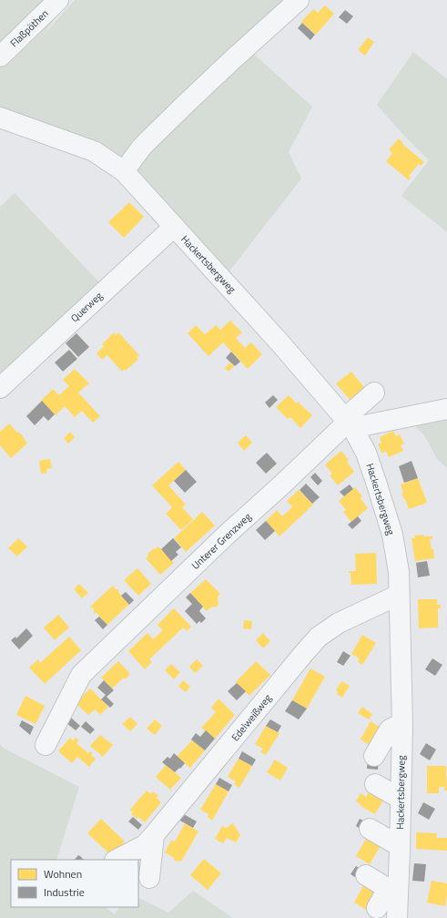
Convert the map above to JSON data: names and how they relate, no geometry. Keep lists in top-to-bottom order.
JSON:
{
  "streets": {
    "street": [
      "Flaßpöthen",
      "Hackertsbergweg",
      "Querweg",
      "Unterer Grenzweg",
      "Edelweißweg"
    ]
  },
  "crossings": [
    ["Hackertsbergweg", "Querweg"],
    ["Hackertsbergweg", "Unterer Grenzweg"],
    ["Hackertsbergweg", "Edelweißweg"]
  ],
  "legend": ["Wohnen", "Industrie"]
}
